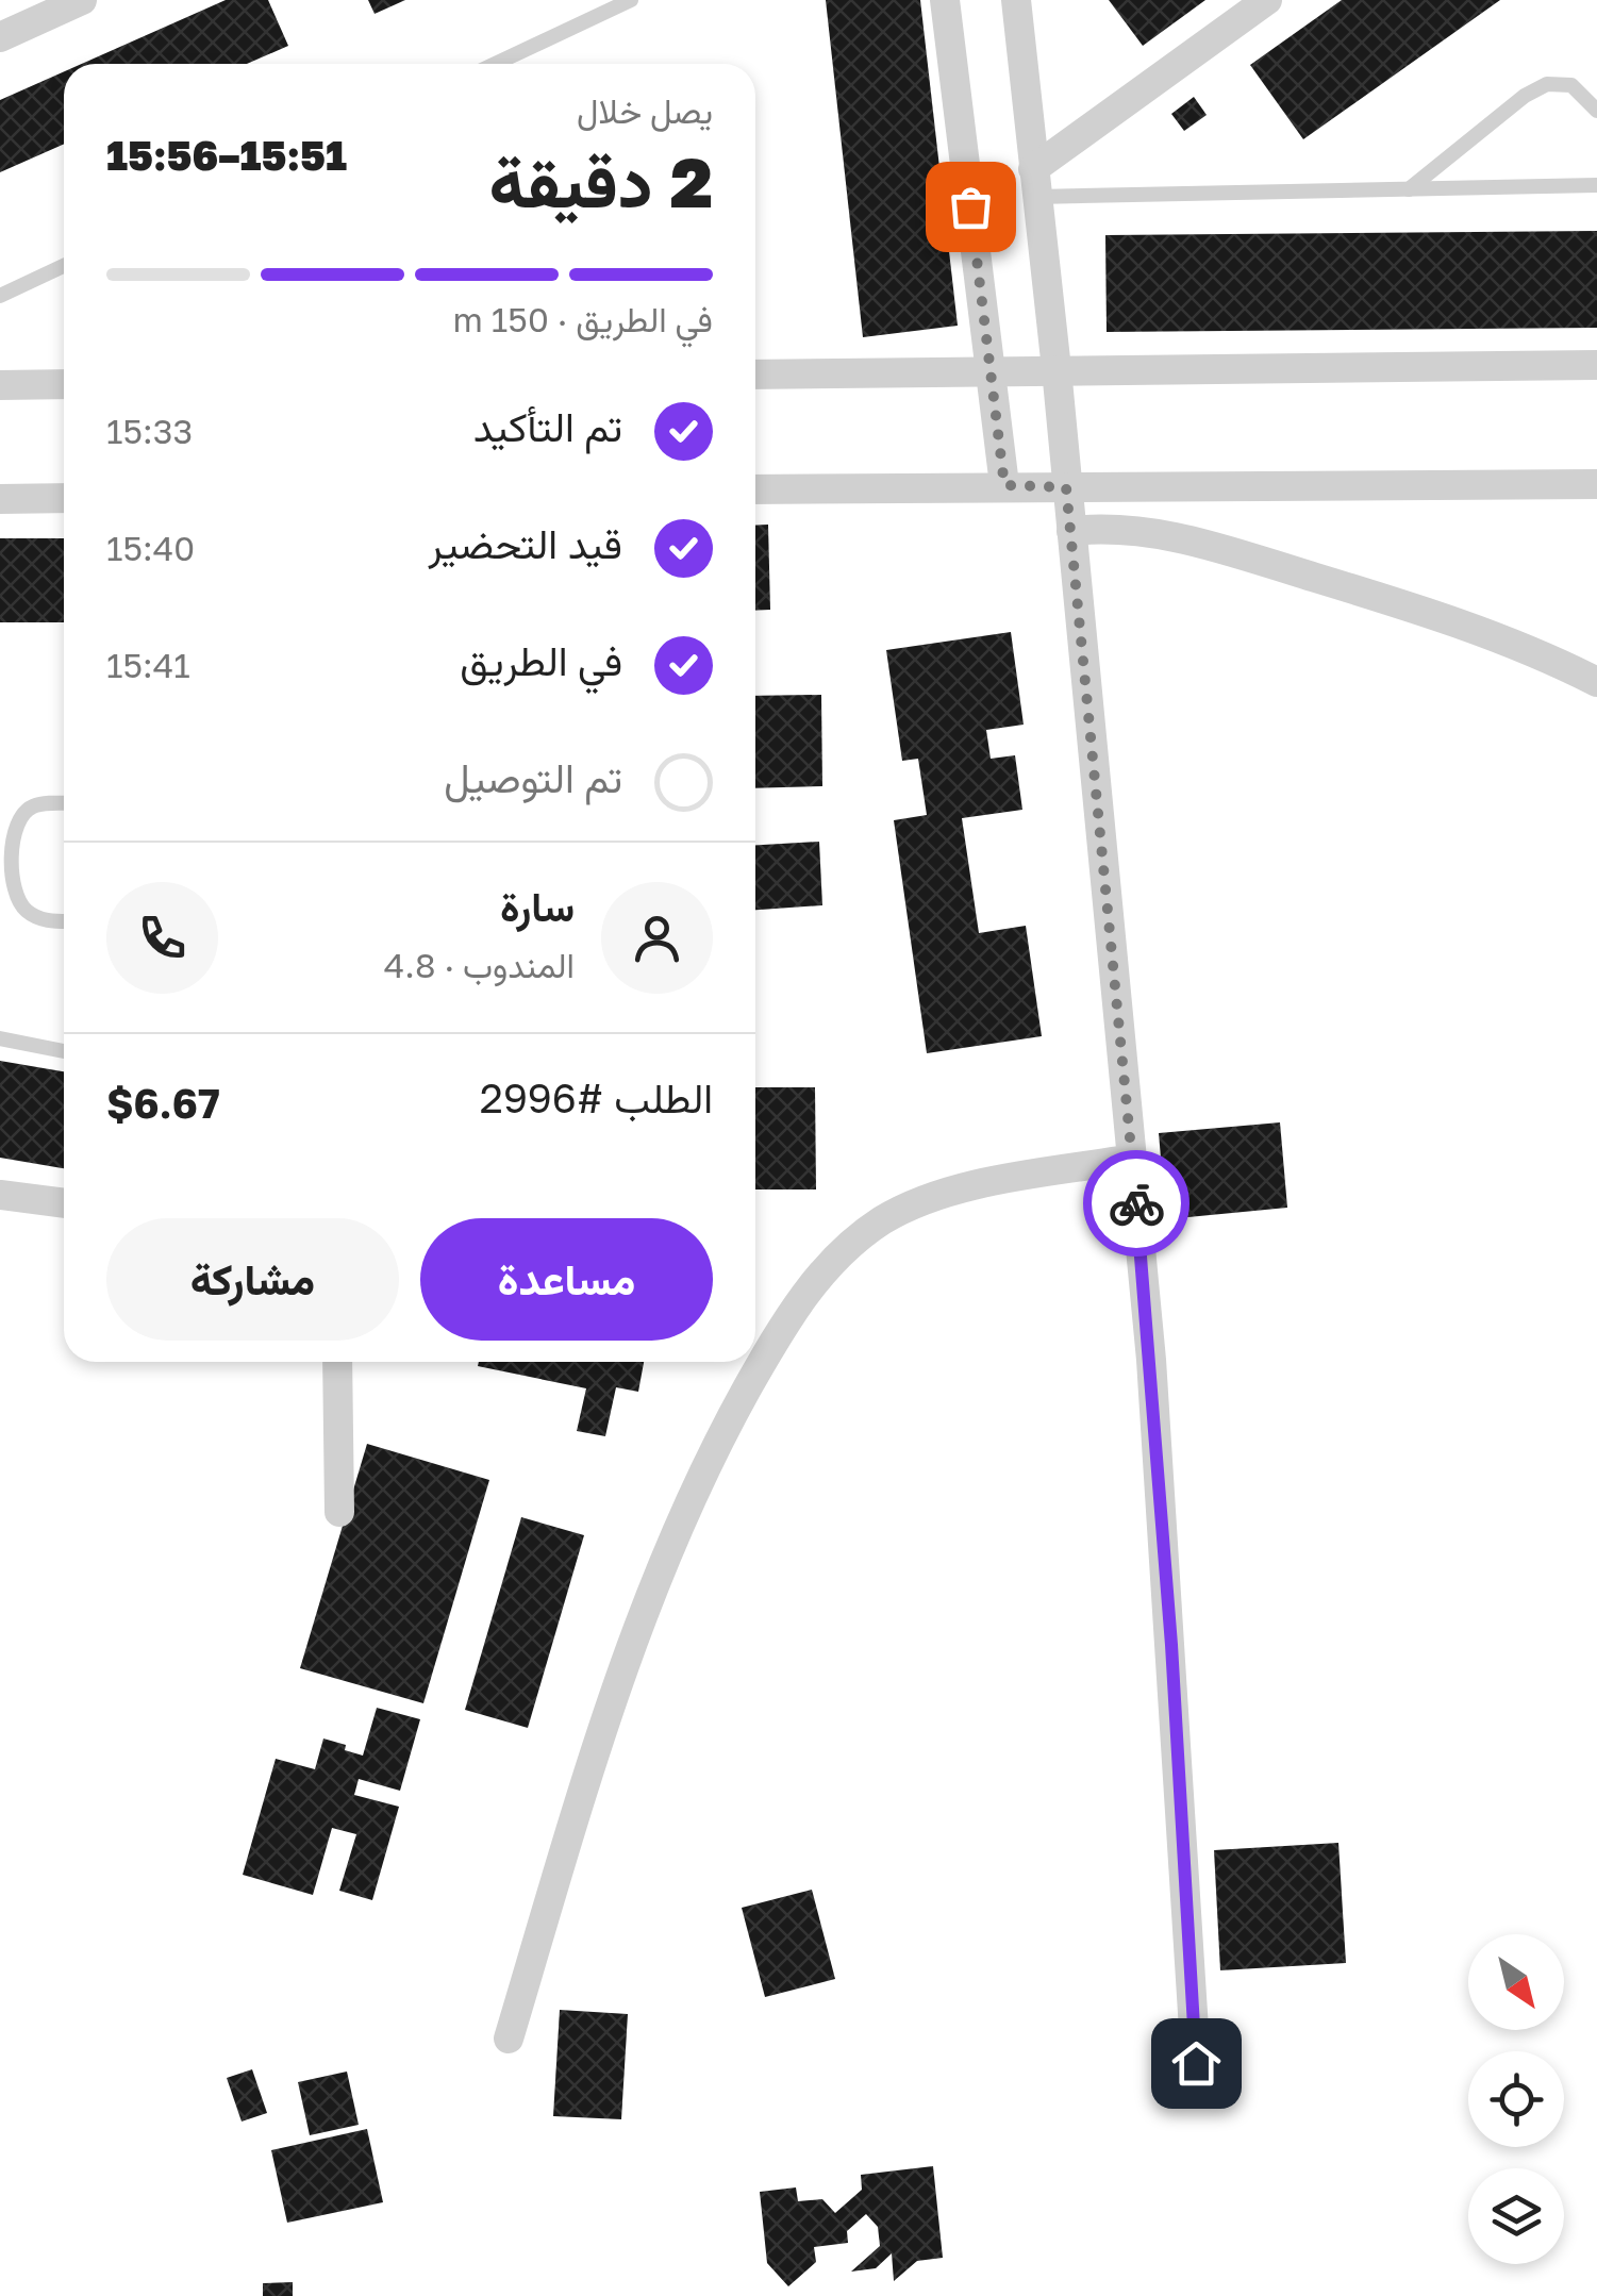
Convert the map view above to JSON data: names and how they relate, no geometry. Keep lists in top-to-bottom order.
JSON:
{
  "north": "bottom right",
  "page": {
    "heading": ["2 دقيقة", "يصل خلال", "15:51–15:56"],
    "panel": [
      "سارة",
      "المندوب · 4.8",
      "الطلب #2996",
      "$6.67"
    ],
    "bar": "في الطريق · 150 m",
    "list": [
      ["تم التأكيد", "15:33"],
      ["قيد التحضير", "15:40"],
      ["في الطريق", "15:41"],
      "تم التوصيل"
    ],
    "buttons": ["مساعدة", "مشاركة"]
  }
}
